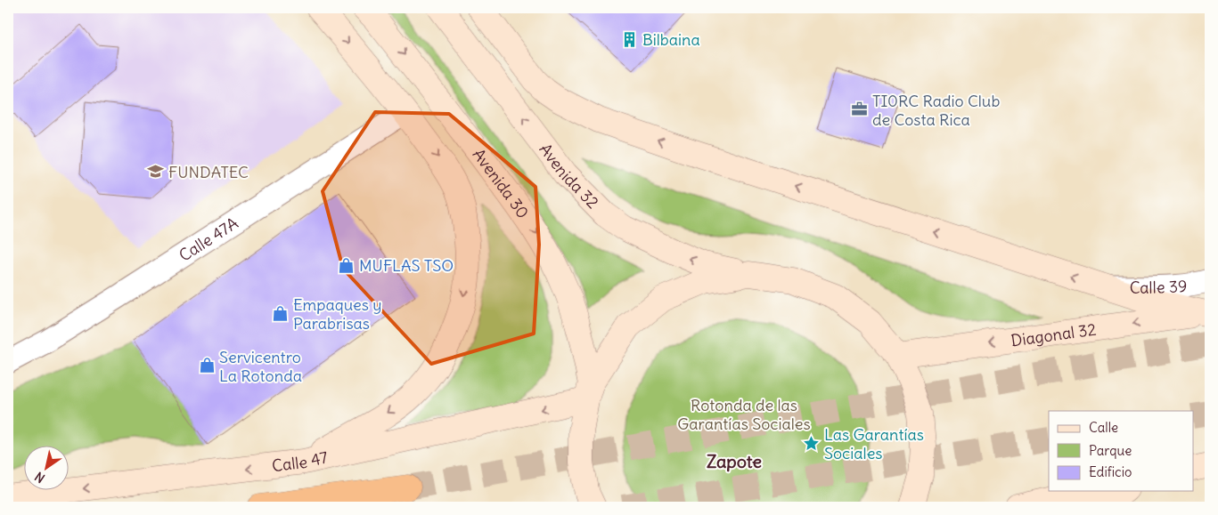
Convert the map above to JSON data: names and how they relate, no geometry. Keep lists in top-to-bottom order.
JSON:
{
  "streets": {
    "main road": [
      "Avenida 32",
      "Avenida 30",
      "Diagonal 32",
      "Calle 47"
    ],
    "street": ["Calle 47A", "Calle 39"]
  },
  "crossings": [
    ["Avenida 30", "Calle 47"]
  ],
  "one_way": ["Avenida 30", "Calle 47"],
  "districts": ["Zapote"],
  "parks": ["Rotonda de las Garantías Sociales"],
  "places": {
    "building": ["Bilbaina"],
    "office": ["TI0RC Radio Club de Costa Rica"],
    "school or university": ["FUNDATEC"],
    "shop": ["MUFLAS TSO", "Empaques y Parabrisas", "Servicentro La Rotonda"],
    "place": ["Las Garantías Sociales"]
  },
  "legend": ["Calle", "Parque", "Edificio"],
  "north": "bottom left"
}
